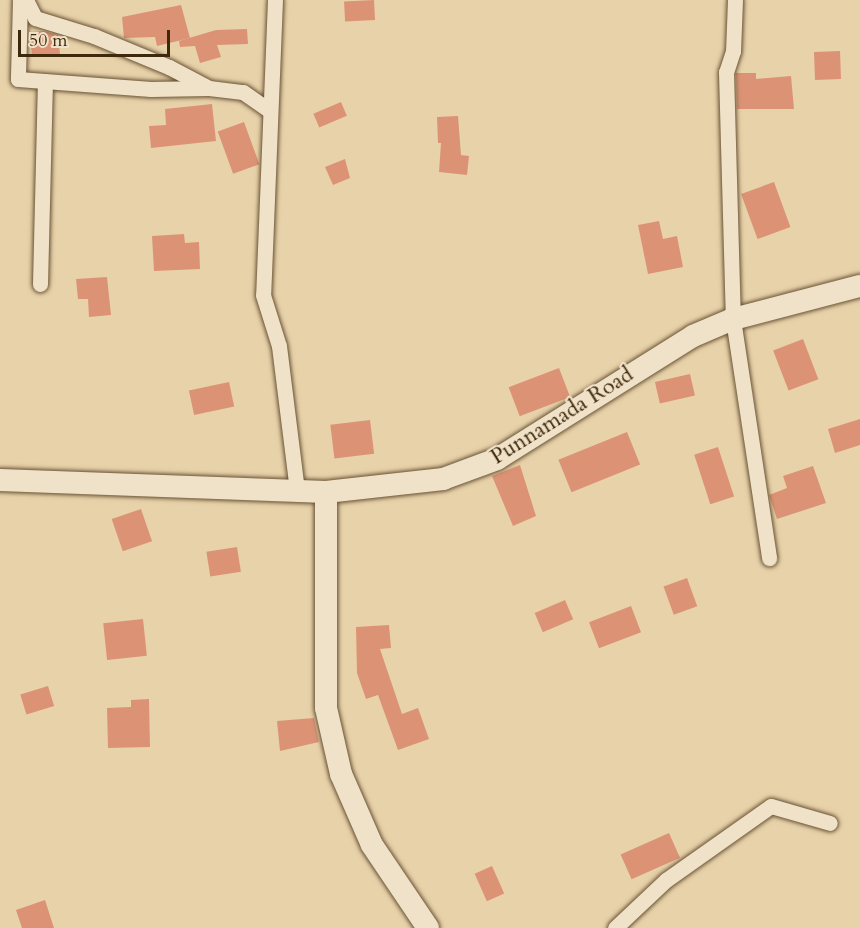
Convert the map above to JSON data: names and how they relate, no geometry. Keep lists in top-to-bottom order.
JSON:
{
  "streets": {
    "main road": ["Punnamada Road"]
  },
  "scale_bar": "50 m"
}
